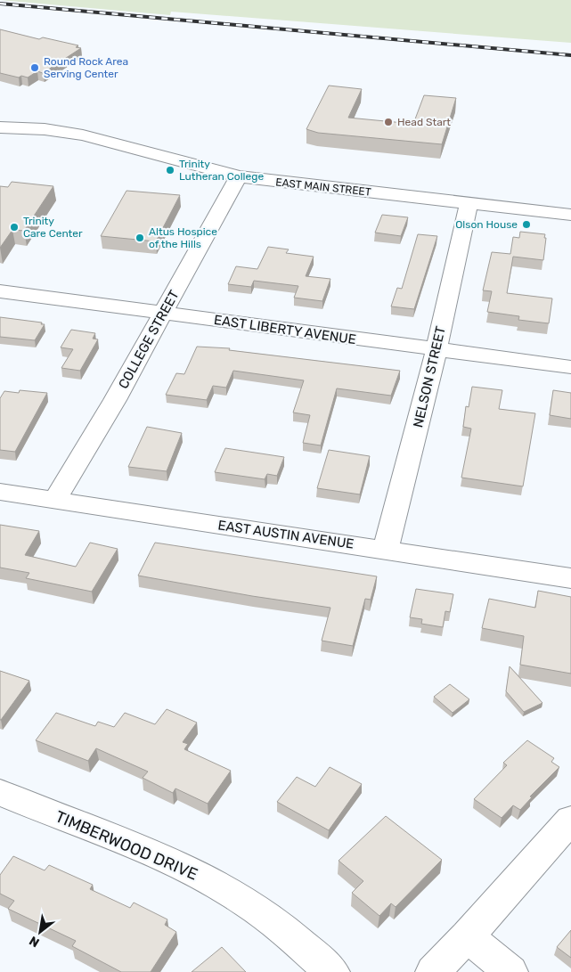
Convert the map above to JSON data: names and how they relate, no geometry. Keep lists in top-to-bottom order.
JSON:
{
  "streets": {
    "street": [
      "EAST MAIN STREET",
      "EAST LIBERTY AVENUE",
      "COLLEGE STREET",
      "NELSON STREET",
      "EAST AUSTIN AVENUE",
      "TIMBERWOOD DRIVE"
    ]
  },
  "crossings": [
    ["EAST MAIN STREET", "COLLEGE STREET"],
    ["EAST MAIN STREET", "NELSON STREET"],
    ["EAST LIBERTY AVENUE", "COLLEGE STREET"],
    ["EAST LIBERTY AVENUE", "NELSON STREET"],
    ["COLLEGE STREET", "EAST AUSTIN AVENUE"],
    ["NELSON STREET", "EAST AUSTIN AVENUE"]
  ],
  "places": [
    "Round Rock Area Serving Center",
    "Head Start",
    "Trinity Lutheran College",
    "Olson House",
    "Trinity Care Center",
    "Altus Hospice of the Hills"
  ],
  "north": "bottom left"
}
